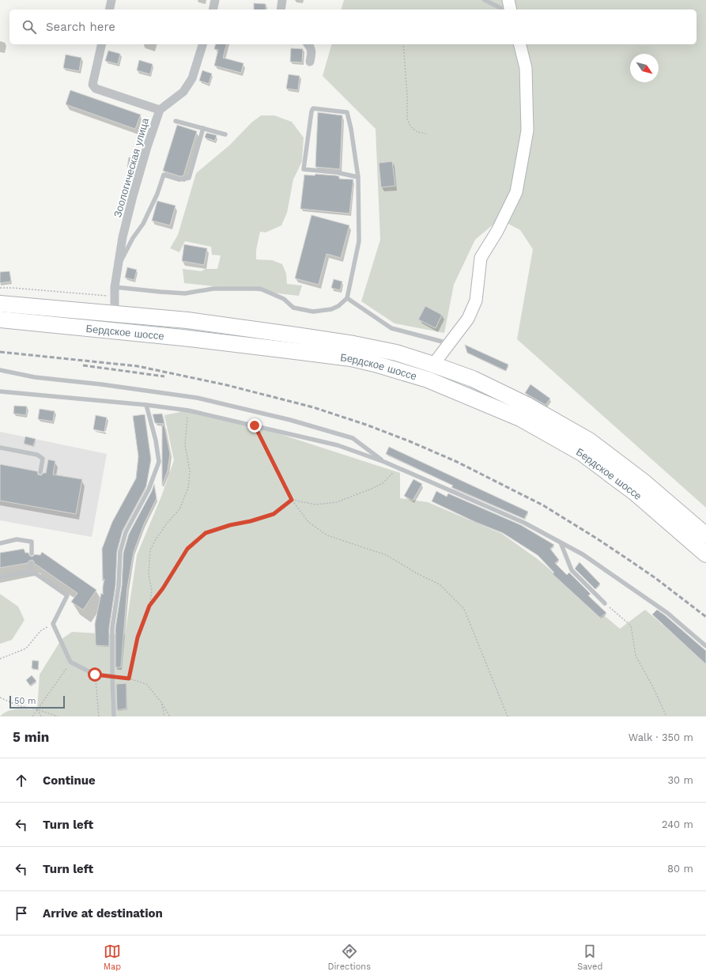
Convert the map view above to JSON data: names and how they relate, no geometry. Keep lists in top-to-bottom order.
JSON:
{
  "streets": {
    "highway": ["Бердское шоссе"],
    "street": ["Зоологическая улица"]
  },
  "crossings": [
    ["Зоологическая улица", "Бердское шоссе"]
  ],
  "scale_bar": "50 m",
  "north": "bottom right",
  "page": {
    "search": "Search here",
    "scale": "50 m",
    "heading": ["5 min", "Walk · 350 m"],
    "list": [
      ["Continue", "30 m"],
      ["Turn left", "240 m"],
      ["Turn left", "80 m"],
      "Arrive at destination"
    ],
    "nav": ["Map", "Directions", "Saved"]
  }
}
